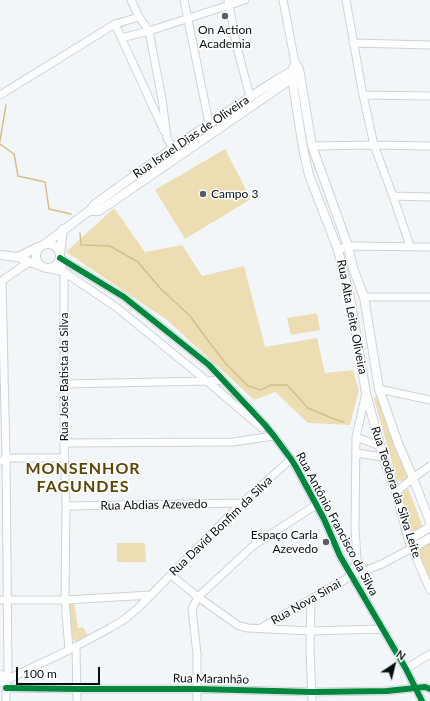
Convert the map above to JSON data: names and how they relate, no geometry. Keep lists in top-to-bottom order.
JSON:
{
  "streets": {
    "main road": [
      "Rua Israel Dias de Oliveira",
      "Rua Alta Leite Oliveira",
      "Rua Teodora da Silva Leite",
      "Rua Antônio Francisco da Silva"
    ],
    "street": [
      "Rua José Batista da Silva",
      "Rua Abdias Azevedo",
      "Rua David Bonfim da Silva",
      "Rua Nova Sinai",
      "Rua Maranhão"
    ]
  },
  "crossings": [
    ["Rua Israel Dias de Oliveira", "Rua Alta Leite Oliveira"],
    ["Rua Israel Dias de Oliveira", "Rua Antônio Francisco da Silva"],
    ["Rua Alta Leite Oliveira", "Rua Teodora da Silva Leite"],
    ["Rua Alta Leite Oliveira", "Rua Antônio Francisco da Silva"],
    ["Rua Alta Leite Oliveira", "Rua Nova Sinai"],
    ["Rua José Batista da Silva", "Rua Abdias Azevedo"],
    ["Rua José Batista da Silva", "Rua Antônio Francisco da Silva"],
    ["Rua José Batista da Silva", "Rua David Bonfim da Silva"],
    ["Rua José Batista da Silva", "Rua Maranhão"],
    ["Rua Teodora da Silva Leite", "Rua Nova Sinai"],
    ["Rua Abdias Azevedo", "Rua David Bonfim da Silva"],
    ["Rua Antônio Francisco da Silva", "Rua David Bonfim da Silva"],
    ["Rua Antônio Francisco da Silva", "Rua Nova Sinai"],
    ["Rua Antônio Francisco da Silva", "Rua Maranhão"]
  ],
  "districts": ["MONSENHOR FAGUNDES"],
  "places": ["On Action Academia", "Campo 3", "Espaço Carla Azevedo"],
  "scale_bar": "100 m",
  "north": "top right"
}
